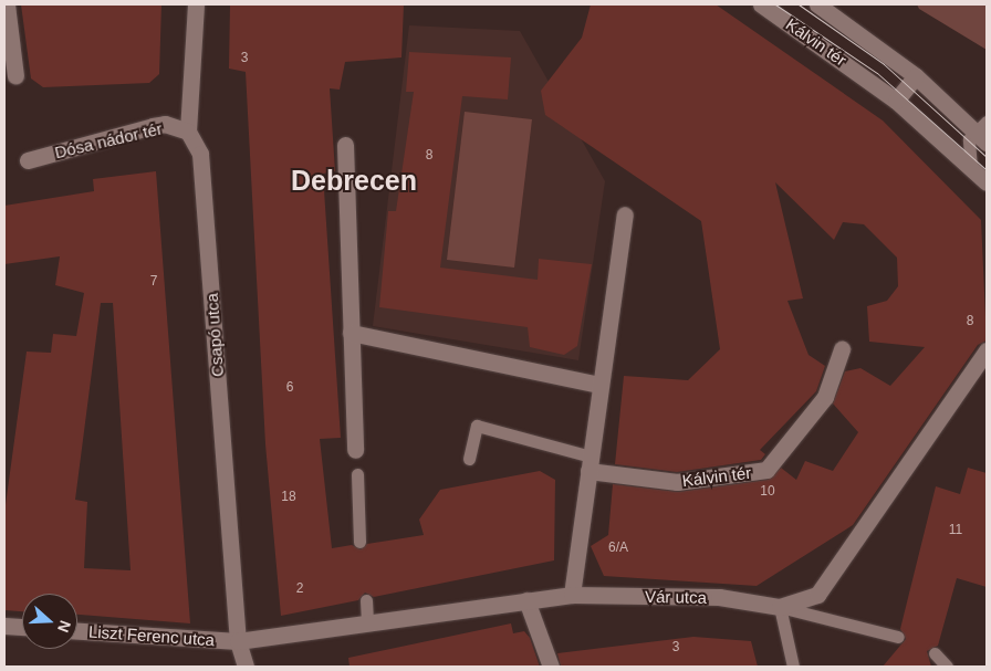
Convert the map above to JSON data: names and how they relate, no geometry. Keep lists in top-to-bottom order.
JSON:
{
  "streets": {
    "street": [
      "Kálvin tér",
      "Dósa nádor tér",
      "Csapó utca",
      "Vár utca",
      "Liszt Ferenc utca"
    ]
  },
  "crossings": [
    ["Dósa nádor tér", "Csapó utca"],
    ["Csapó utca", "Vár utca"],
    ["Csapó utca", "Liszt Ferenc utca"],
    ["Vár utca", "Liszt Ferenc utca"]
  ],
  "districts": ["Debrecen"],
  "house_numbers": [
    "3",
    "8",
    "7",
    "8",
    "6",
    "10",
    "18",
    "11",
    "6/A",
    "2",
    "3"
  ],
  "north": "right"
}
